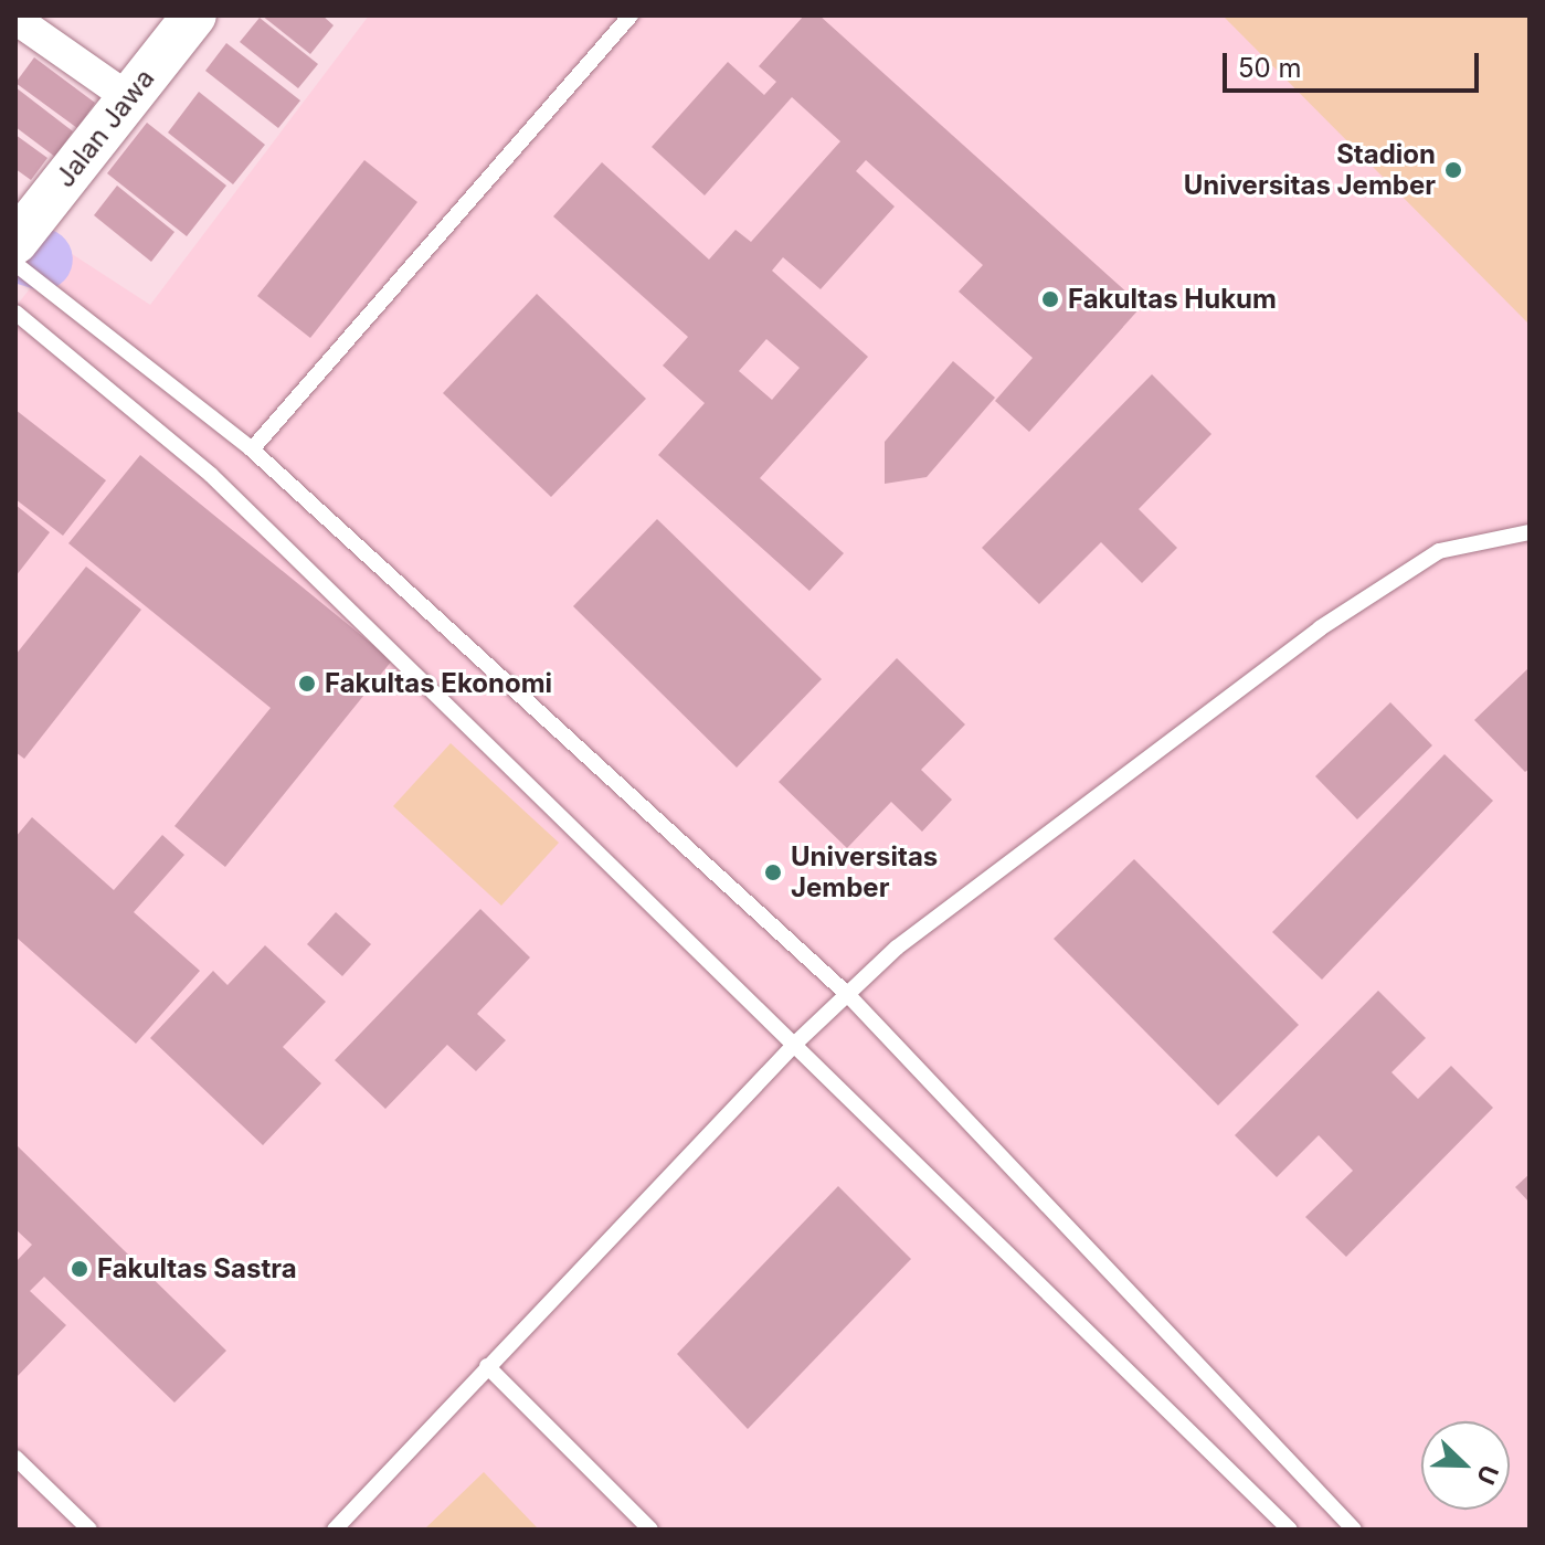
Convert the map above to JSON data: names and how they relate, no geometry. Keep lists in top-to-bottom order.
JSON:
{
  "streets": {
    "main road": ["Jalan Jawa"]
  },
  "places": [
    "Stadion Universitas Jember",
    "Fakultas Hukum",
    "Fakultas Ekonomi",
    "Universitas Jember",
    "Fakultas Sastra"
  ],
  "scale_bar": "50 m",
  "north": "bottom right"
}
